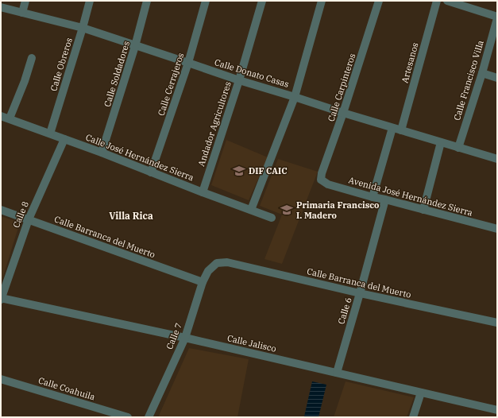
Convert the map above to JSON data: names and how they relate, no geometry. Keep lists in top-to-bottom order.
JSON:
{
  "streets": {
    "street": [
      "Artesanos",
      "Calle Obreros",
      "Calle Donato Casas",
      "Calle Soldadores",
      "Calle Francisco Villa",
      "Calle Cerrajeros",
      "Calle Carpinteros",
      "Andador Agricultores",
      "Calle José Hernández Sierra",
      "Avenida José Hernández Sierra",
      "Calle 8",
      "Calle Barranca del Muerto",
      "Calle 6",
      "Calle 7",
      "Calle Jalisco",
      "Calle Coahuila"
    ]
  },
  "crossings": [
    ["Artesanos", "Calle Donato Casas"],
    ["Calle Obreros", "Calle Donato Casas"],
    ["Calle Obreros", "Calle José Hernández Sierra"],
    ["Calle Donato Casas", "Calle Soldadores"],
    ["Calle Donato Casas", "Calle Francisco Villa"],
    ["Calle Donato Casas", "Calle Cerrajeros"],
    ["Calle Donato Casas", "Calle Carpinteros"],
    ["Calle Donato Casas", "Andador Agricultores"],
    ["Calle Soldadores", "Calle José Hernández Sierra"],
    ["Calle Cerrajeros", "Calle José Hernández Sierra"],
    ["Calle Carpinteros", "Avenida José Hernández Sierra"],
    ["Andador Agricultores", "Calle José Hernández Sierra"],
    ["Calle José Hernández Sierra", "Calle 8"],
    ["Avenida José Hernández Sierra", "Calle 6"],
    ["Calle 8", "Calle Barranca del Muerto"],
    ["Calle 8", "Calle Jalisco"],
    ["Calle Barranca del Muerto", "Calle 6"],
    ["Calle Barranca del Muerto", "Calle 7"],
    ["Calle 6", "Calle Jalisco"],
    ["Calle 7", "Calle Jalisco"]
  ],
  "districts": ["Villa Rica"],
  "places": {
    "school or university": ["DIF CAIC", "Primaria Francisco I. Madero"]
  }
}
